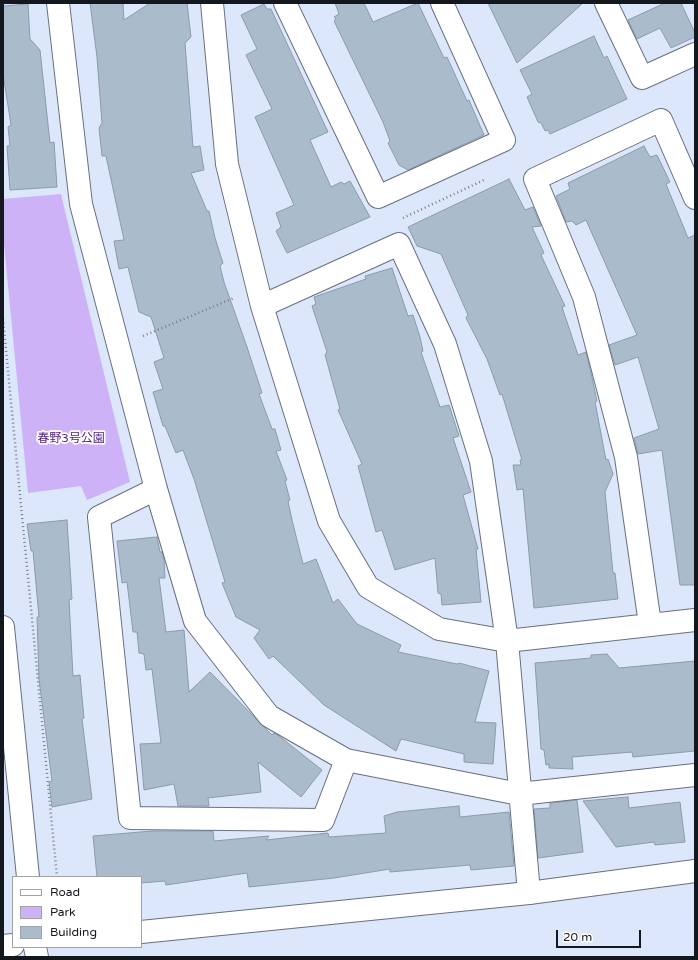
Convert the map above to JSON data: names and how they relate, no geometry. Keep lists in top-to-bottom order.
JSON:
{
  "parks": ["春野3号公園"],
  "legend": ["Road", "Park", "Building"],
  "scale_bar": "20 m"
}
